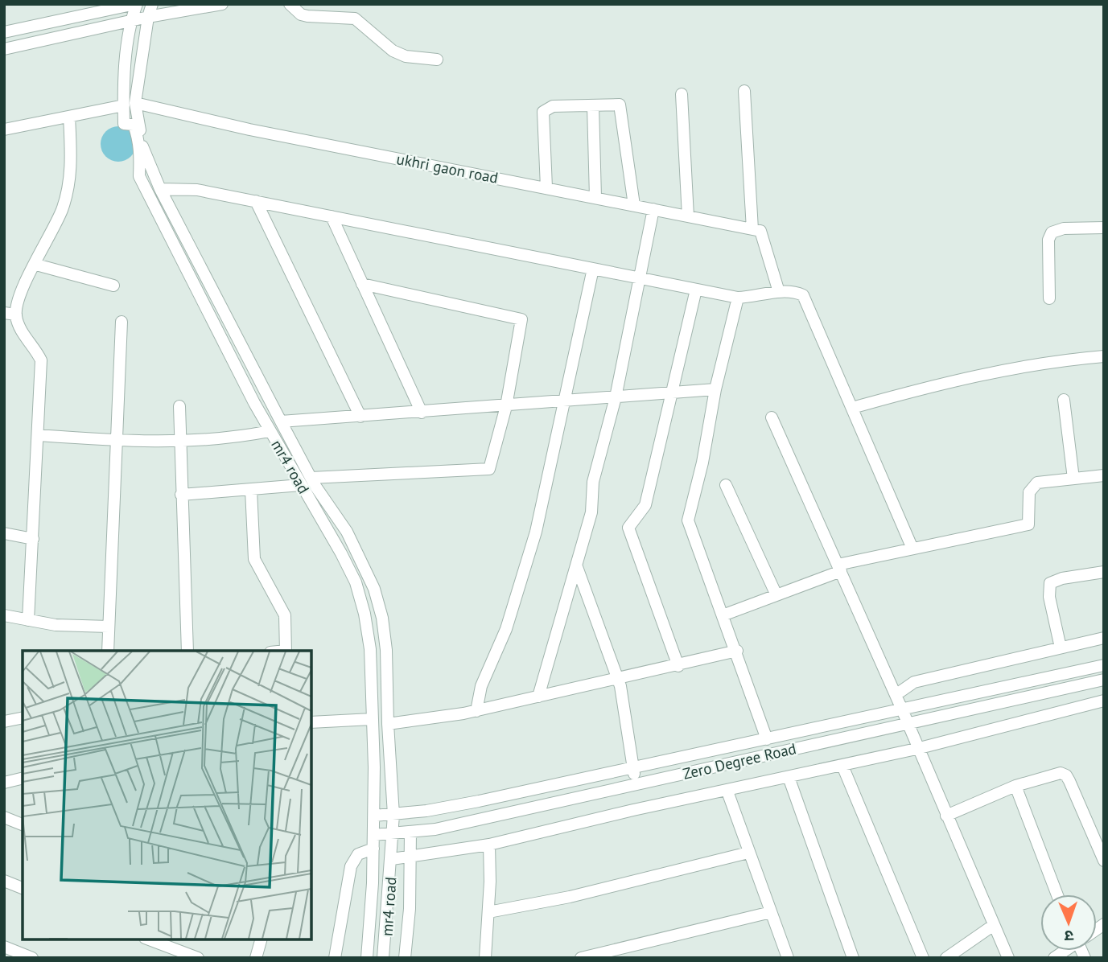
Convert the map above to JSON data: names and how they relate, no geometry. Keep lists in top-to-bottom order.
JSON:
{
  "streets": {
    "street": ["ukhri gaon road", "mr4 road", "Zero Degree Road"]
  },
  "crossings": [
    ["ukhri gaon road", "mr4 road"],
    ["mr4 road", "Zero Degree Road"]
  ],
  "north": "bottom"
}
